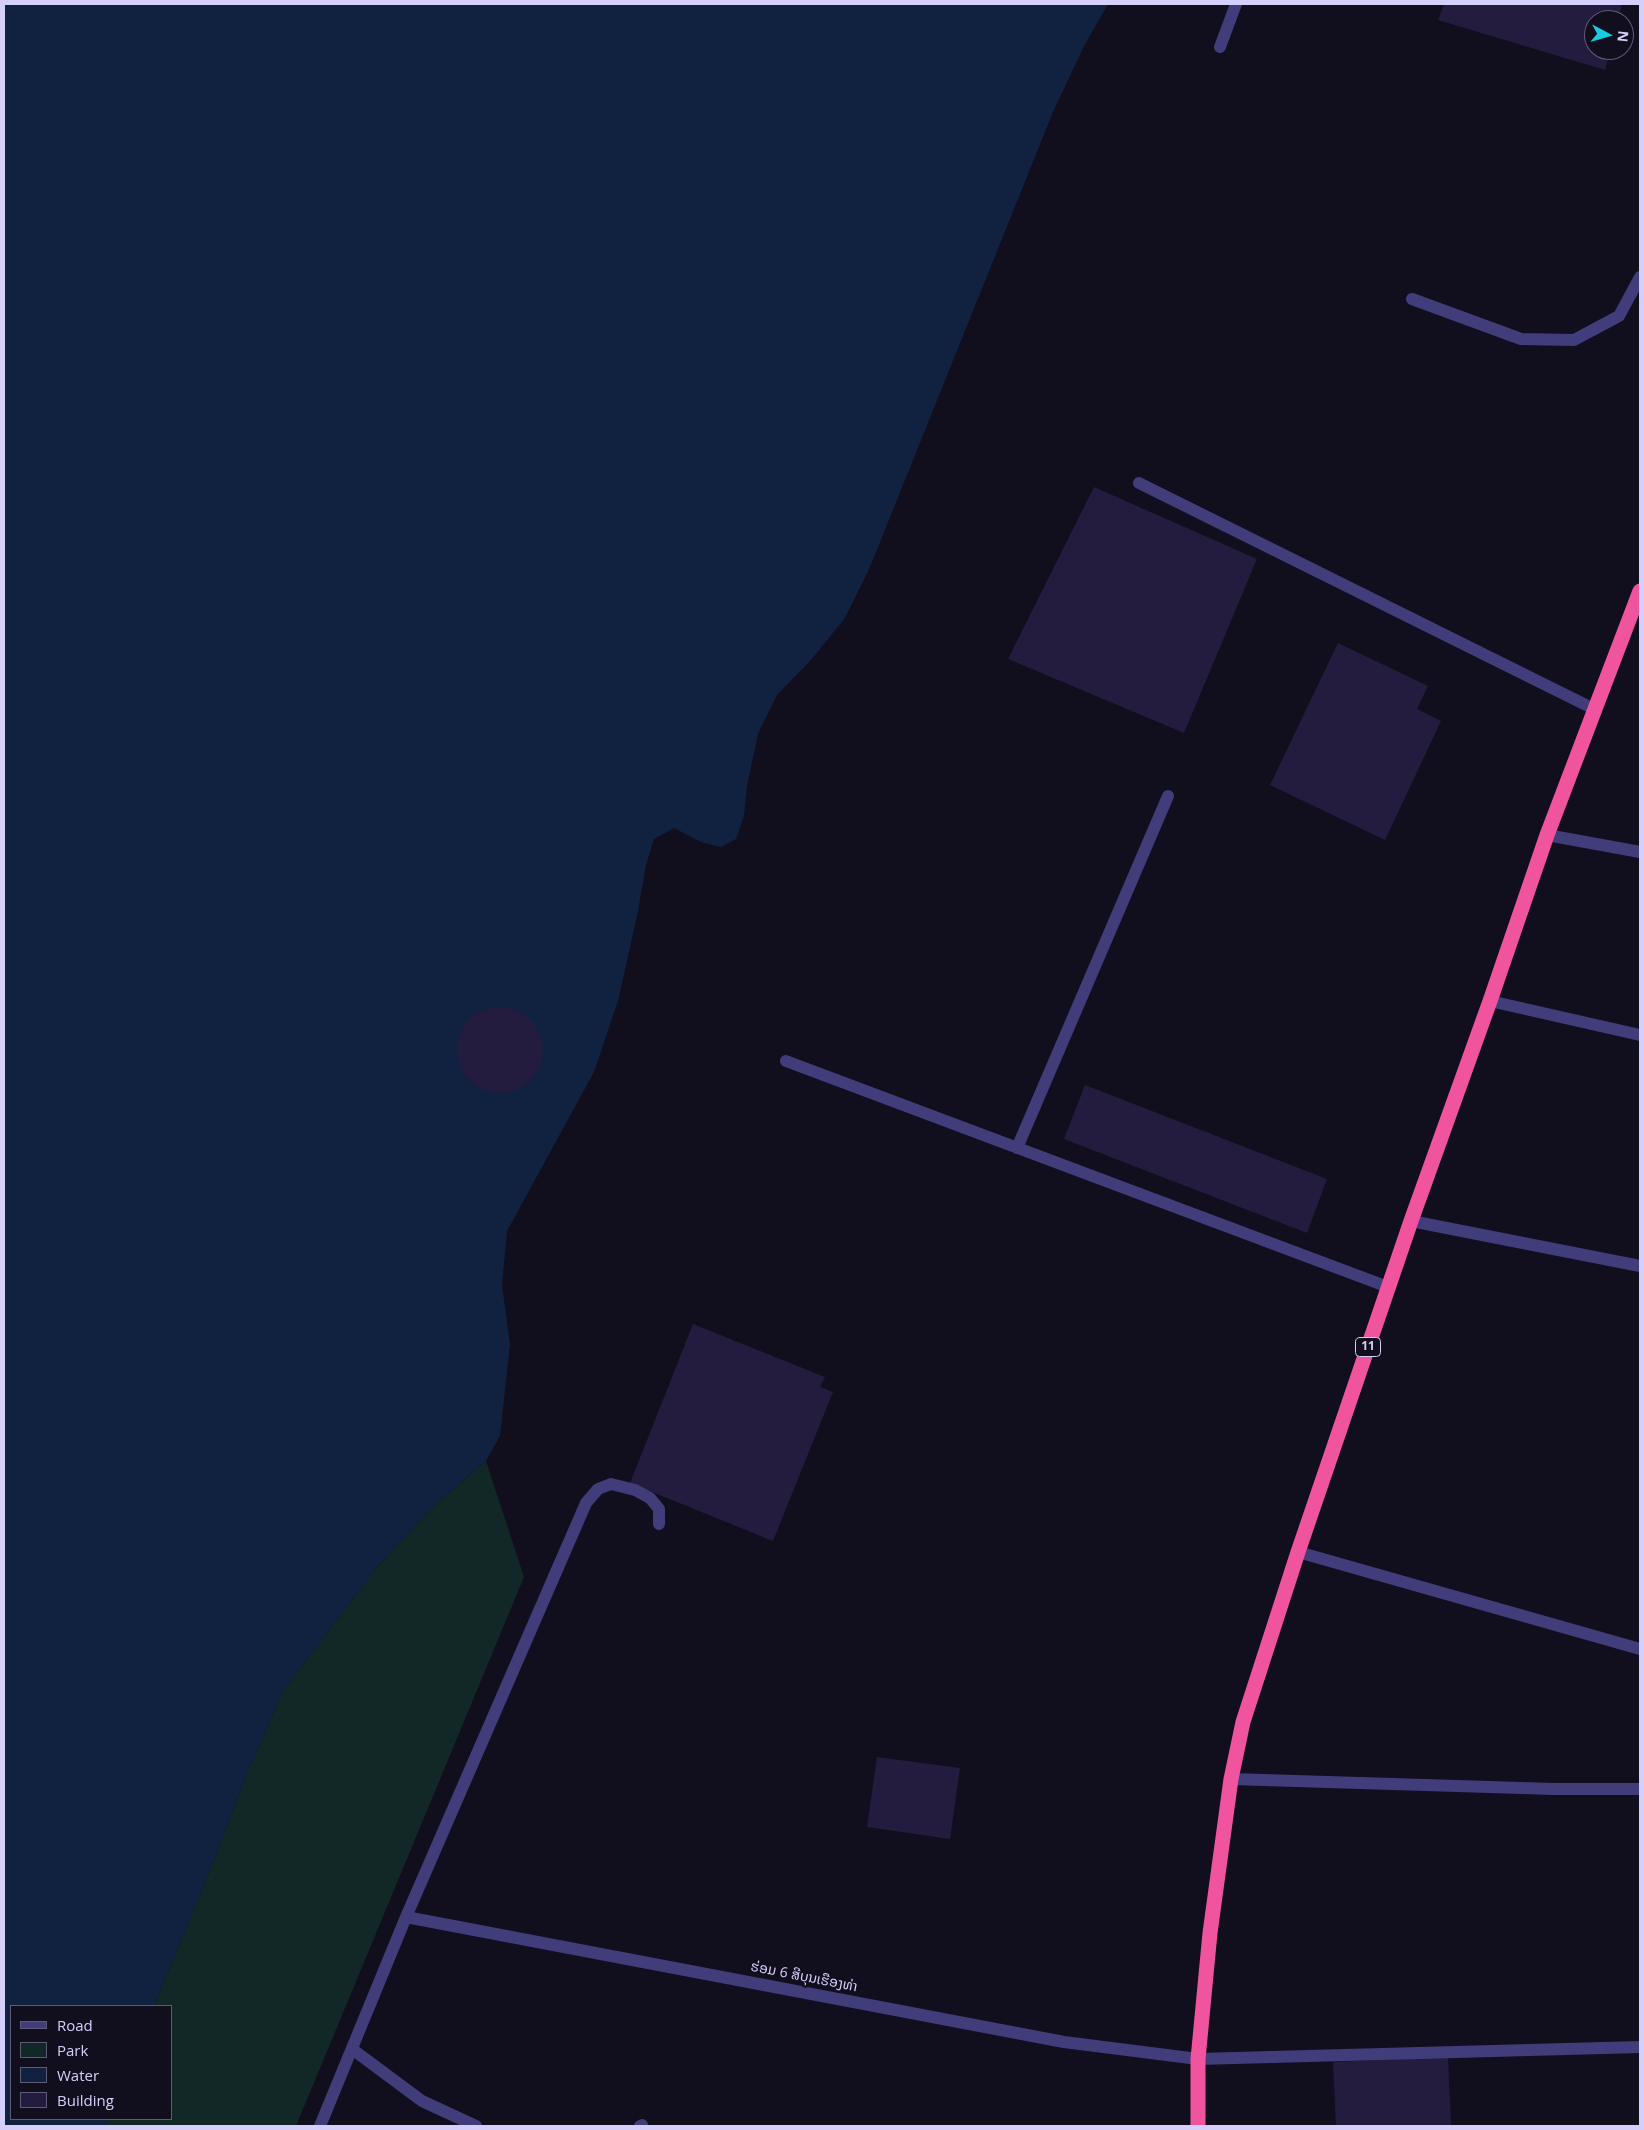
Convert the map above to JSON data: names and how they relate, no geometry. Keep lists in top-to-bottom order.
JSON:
{
  "streets": {
    "highway": ["11"],
    "street": ["ຮ່ອມ 6 ສີບຸນເຮືອງທ່າ"]
  },
  "crossings": [
    ["11", "ຮ່ອມ 6 ສີບຸນເຮືອງທ່າ"]
  ],
  "legend": [
    "Road",
    "Park",
    "Water",
    "Building"
  ],
  "north": "right"
}
